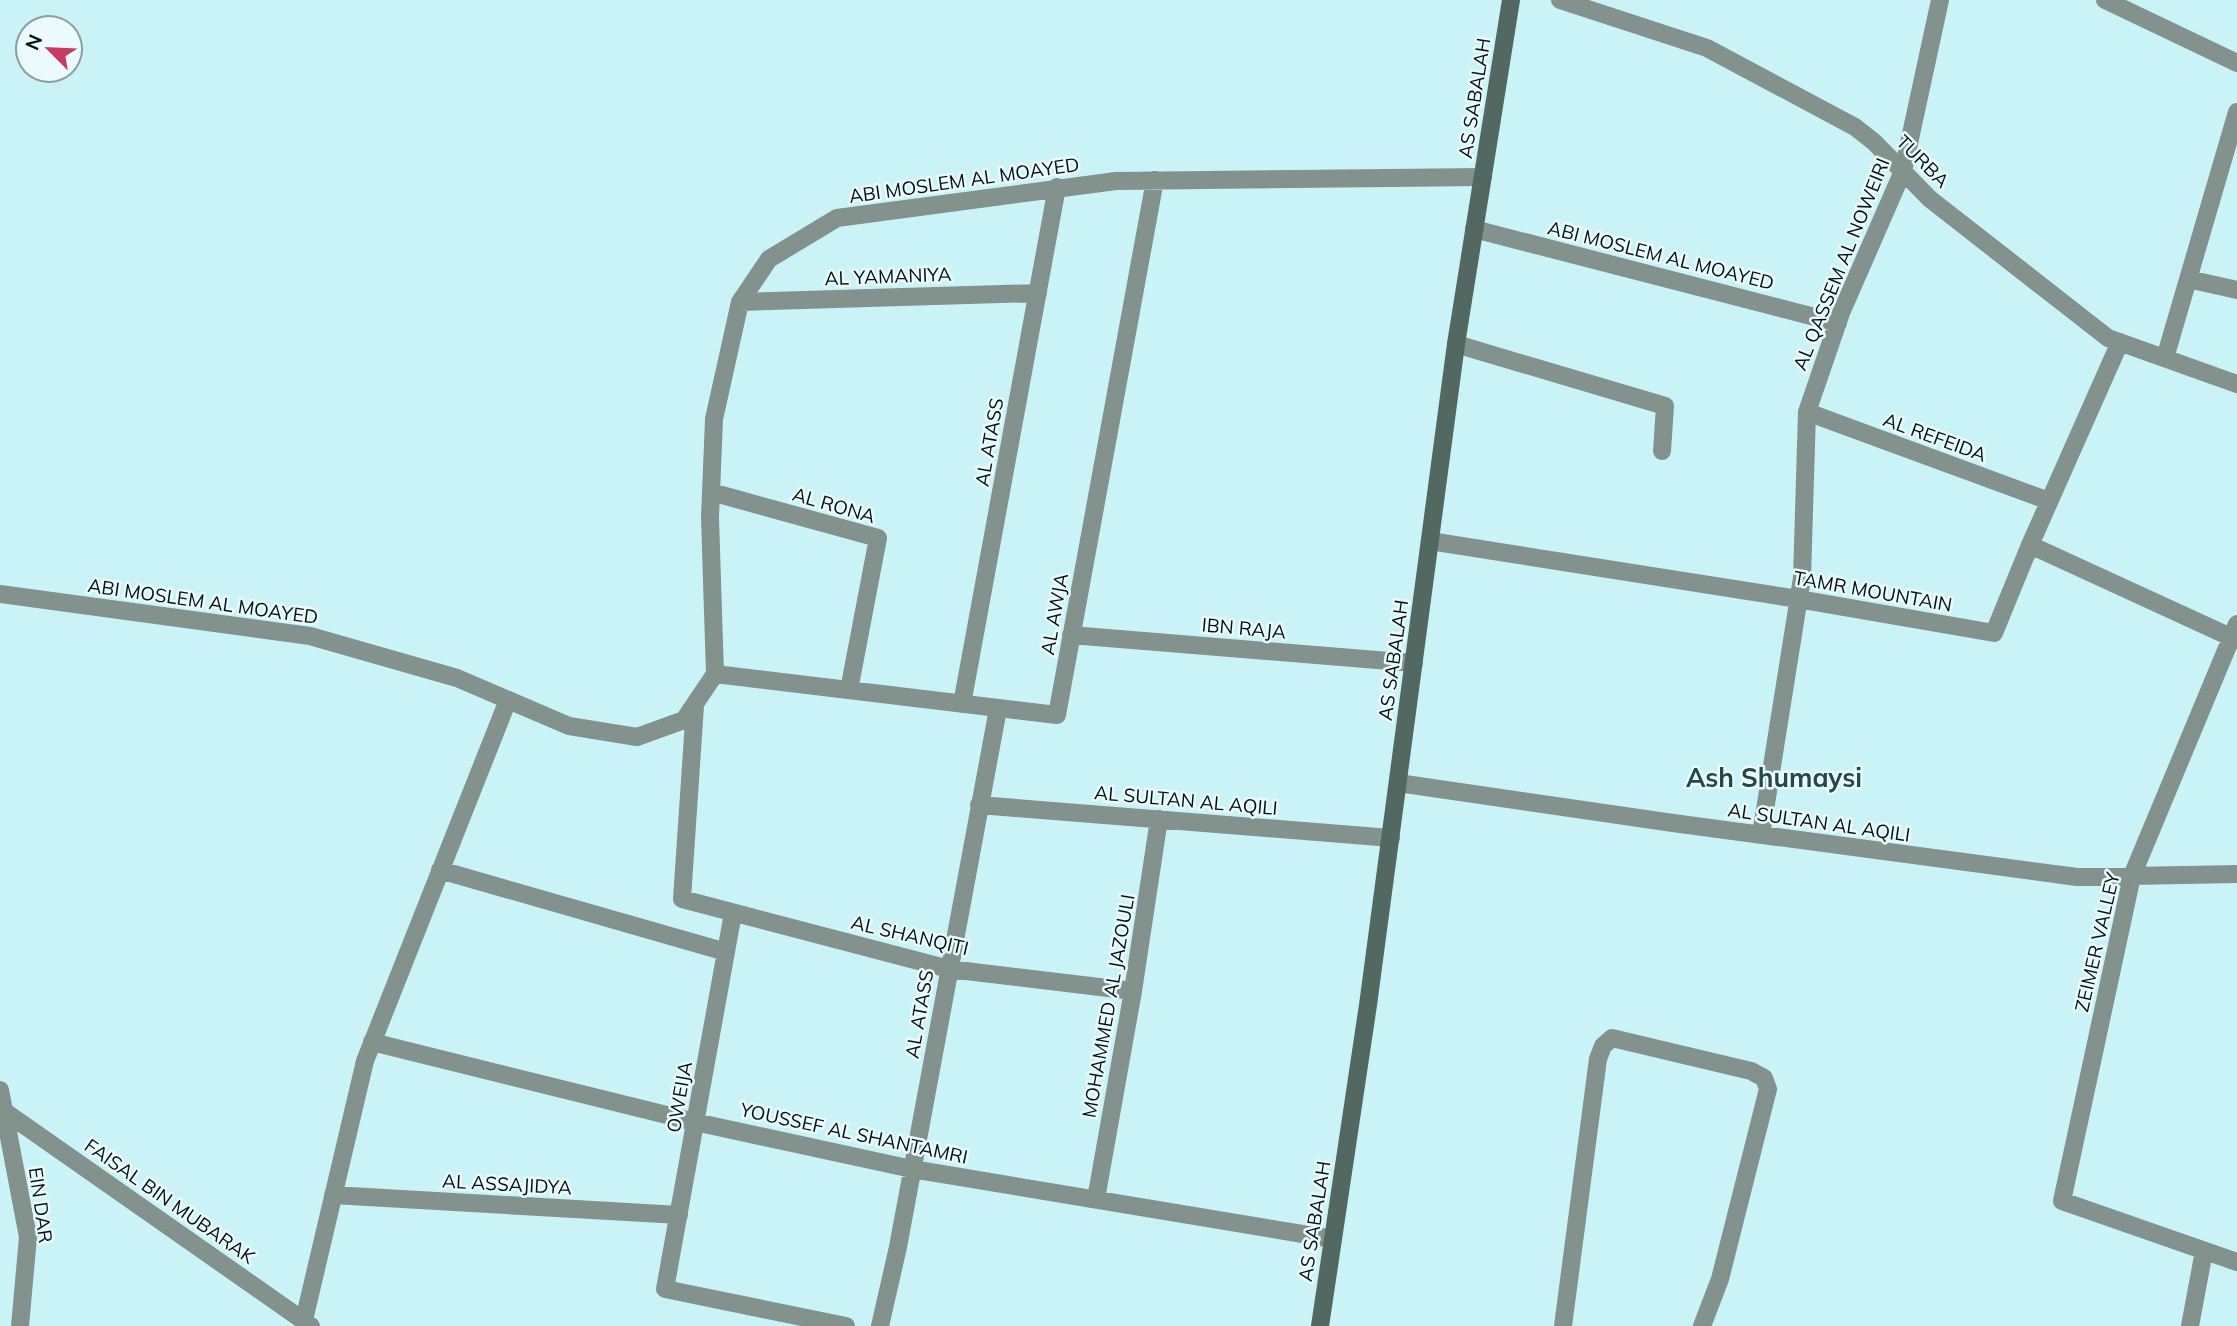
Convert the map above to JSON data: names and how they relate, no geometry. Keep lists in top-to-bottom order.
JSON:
{
  "streets": {
    "main road": ["AS SABALAH"],
    "street": [
      "TURBA",
      "ABI MOSLEM AL MOAYED",
      "AL QASSEM AL NOWEIRI",
      "AL YAMANIYA",
      "AL REFEIDA",
      "AL ATASS",
      "AL RONA",
      "TAMR MOUNTAIN",
      "AL AWJA",
      "IBN RAJA",
      "AL SULTAN AL AQILI",
      "AL SHANQITI",
      "ZEIMER VALLEY",
      "MOHAMMED AL JAZOULI",
      "OWEIJA",
      "YOUSSEF AL SHANTAMRI",
      "AL ASSAJIDYA",
      "FAISAL BIN MUBARAK",
      "EIN DAR"
    ]
  },
  "crossings": [
    ["AS SABALAH", "ABI MOSLEM AL MOAYED"],
    ["AS SABALAH", "TAMR MOUNTAIN"],
    ["AS SABALAH", "IBN RAJA"],
    ["AS SABALAH", "AL SULTAN AL AQILI"],
    ["AS SABALAH", "YOUSSEF AL SHANTAMRI"],
    ["TURBA", "AL QASSEM AL NOWEIRI"],
    ["TURBA", "TAMR MOUNTAIN"],
    ["ABI MOSLEM AL MOAYED", "AL QASSEM AL NOWEIRI"],
    ["ABI MOSLEM AL MOAYED", "AL YAMANIYA"],
    ["ABI MOSLEM AL MOAYED", "AL ATASS"],
    ["ABI MOSLEM AL MOAYED", "AL RONA"],
    ["ABI MOSLEM AL MOAYED", "AL AWJA"],
    ["ABI MOSLEM AL MOAYED", "AL SHANQITI"],
    ["AL QASSEM AL NOWEIRI", "AL REFEIDA"],
    ["AL QASSEM AL NOWEIRI", "TAMR MOUNTAIN"],
    ["AL QASSEM AL NOWEIRI", "AL SULTAN AL AQILI"],
    ["AL YAMANIYA", "AL ATASS"],
    ["AL REFEIDA", "TAMR MOUNTAIN"],
    ["AL ATASS", "AL AWJA"],
    ["AL ATASS", "AL SULTAN AL AQILI"],
    ["AL ATASS", "AL SHANQITI"],
    ["AL ATASS", "YOUSSEF AL SHANTAMRI"],
    ["AL RONA", "AL AWJA"],
    ["AL AWJA", "IBN RAJA"],
    ["AL SULTAN AL AQILI", "ZEIMER VALLEY"],
    ["AL SULTAN AL AQILI", "MOHAMMED AL JAZOULI"],
    ["AL SHANQITI", "MOHAMMED AL JAZOULI"],
    ["AL SHANQITI", "OWEIJA"],
    ["MOHAMMED AL JAZOULI", "YOUSSEF AL SHANTAMRI"],
    ["OWEIJA", "YOUSSEF AL SHANTAMRI"],
    ["OWEIJA", "AL ASSAJIDYA"],
    ["FAISAL BIN MUBARAK", "EIN DAR"]
  ],
  "districts": ["Ash Shumaysi"],
  "north": "top left"
}
